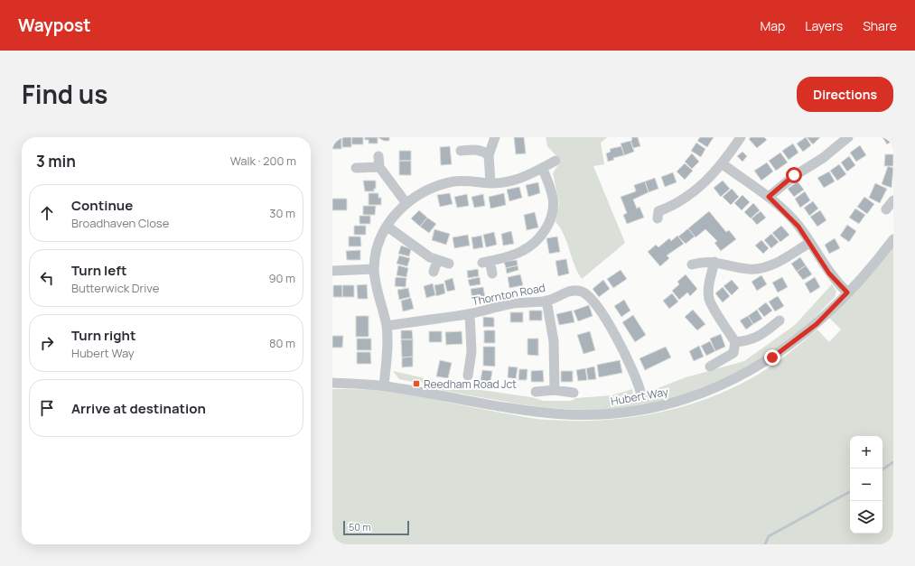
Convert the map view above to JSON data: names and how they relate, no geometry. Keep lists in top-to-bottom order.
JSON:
{
  "streets": {
    "street": ["Thornton Road", "Hubert Way"]
  },
  "places": {
    "transit": ["Reedham Road Jct"]
  },
  "scale_bar": "50 m",
  "page": {
    "header": "Waypost",
    "nav": ["Map", "Layers", "Share"],
    "title": "Find us",
    "buttons": "Directions",
    "heading": ["3 min", "Walk · 200 m"],
    "list": [
      ["Continue", "Broadhaven Close", "30 m"],
      ["Turn left", "Butterwick Drive", "90 m"],
      ["Turn right", "Hubert Way", "80 m"],
      "Arrive at destination"
    ],
    "map_buttons": ["+", "−"],
    "scale": "50 m"
  }
}
